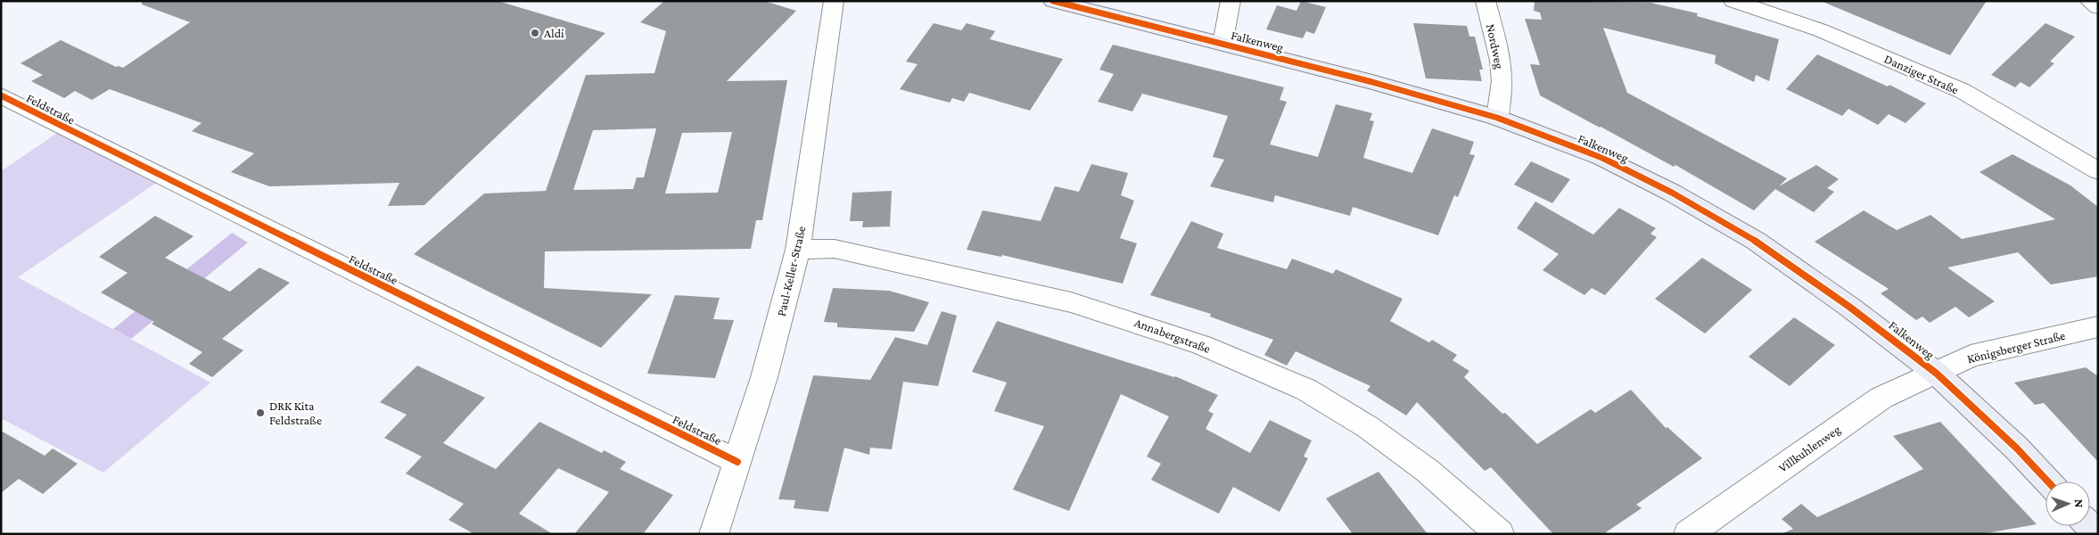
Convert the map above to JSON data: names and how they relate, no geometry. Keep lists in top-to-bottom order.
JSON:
{
  "streets": {
    "main road": ["Falkenweg"],
    "street": [
      "Nordweg",
      "Danziger Straße",
      "Feldstraße",
      "Paul-Keller-Straße",
      "Annabergstraße",
      "Königsberger Straße",
      "Villkuhlenweg"
    ]
  },
  "crossings": [
    ["Falkenweg", "Nordweg"],
    ["Falkenweg", "Königsberger Straße"],
    ["Falkenweg", "Villkuhlenweg"],
    ["Feldstraße", "Paul-Keller-Straße"],
    ["Paul-Keller-Straße", "Annabergstraße"],
    ["Königsberger Straße", "Villkuhlenweg"]
  ],
  "places": ["Aldi", "DRK Kita Feldstraße"],
  "north": "right"
}
